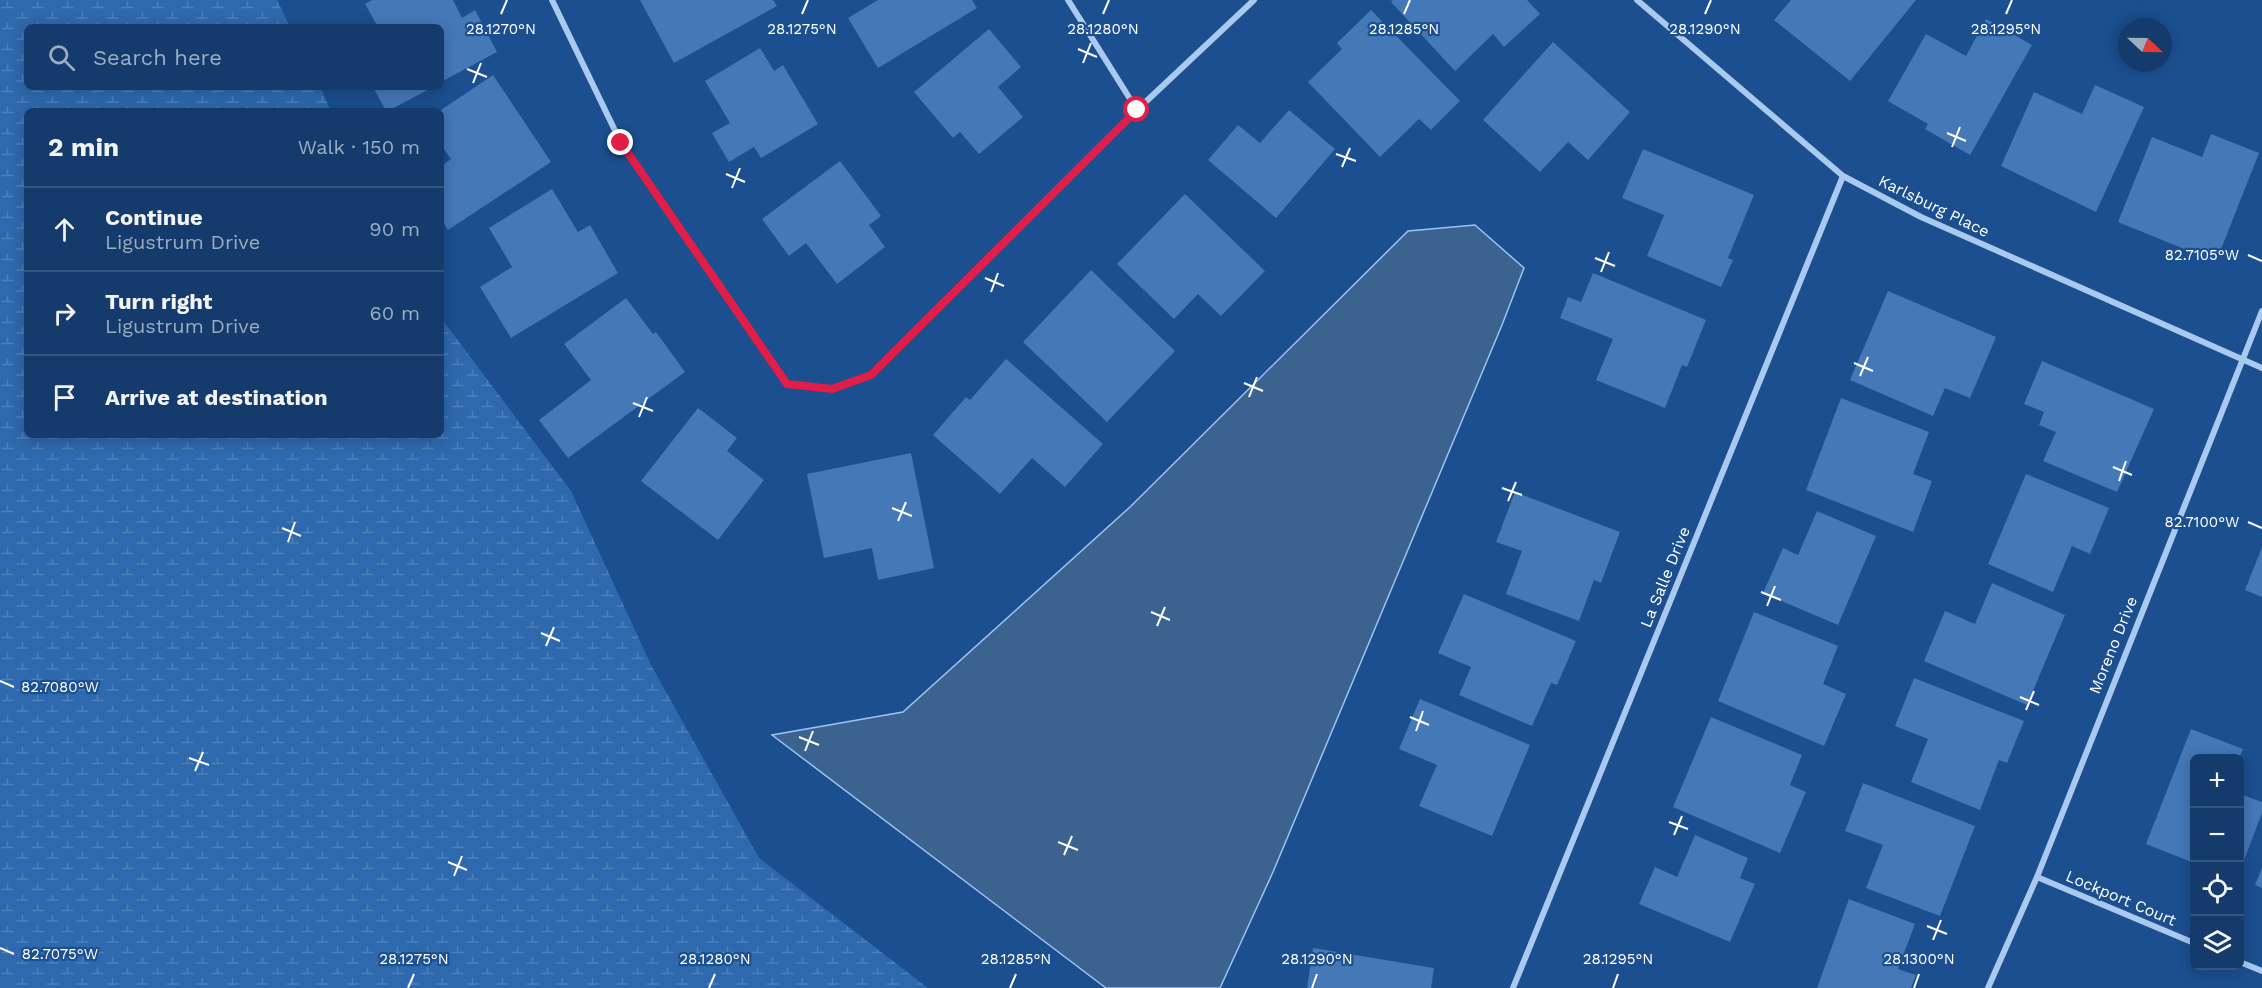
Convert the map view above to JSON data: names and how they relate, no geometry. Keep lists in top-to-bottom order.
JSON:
{
  "streets": {
    "street": [
      "Karlsburg Place",
      "La Salle Drive",
      "Moreno Drive",
      "Lockport Court"
    ]
  },
  "crossings": [
    ["Karlsburg Place", "La Salle Drive"],
    ["Karlsburg Place", "Moreno Drive"],
    ["Moreno Drive", "Lockport Court"]
  ],
  "north": "right",
  "page": {
    "search": "Search here",
    "heading": ["2 min", "Walk · 150 m"],
    "list": [
      ["Continue", "Ligustrum Drive", "90 m"],
      ["Turn right", "Ligustrum Drive", "60 m"],
      "Arrive at destination"
    ],
    "map_buttons": ["+", "−"]
  },
  "coordinates": [
    "28.1270°N",
    "28.1275°N",
    "28.1280°N",
    "28.1285°N",
    "28.1290°N",
    "28.1295°N",
    "82.7105°W",
    "82.7100°W",
    "82.7080°W",
    "82.7075°W",
    "28.1300°N"
  ]
}
